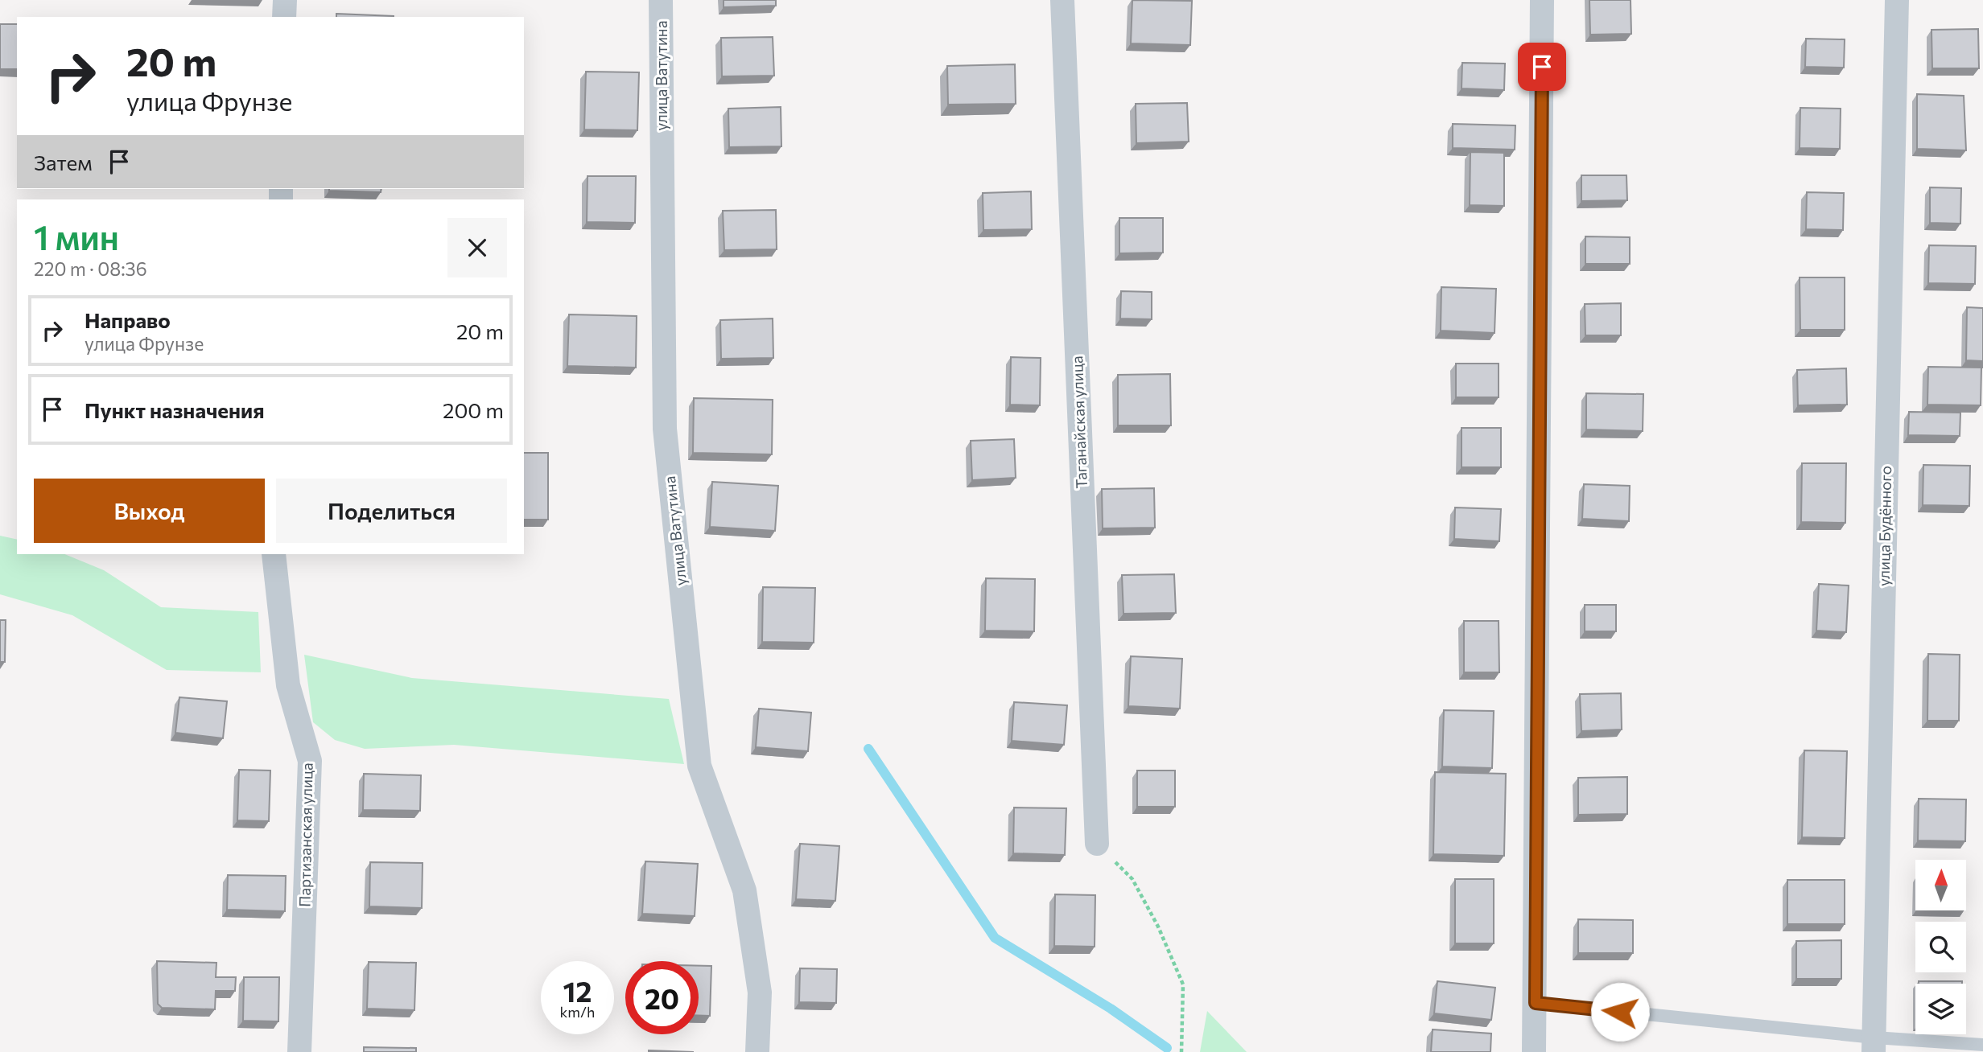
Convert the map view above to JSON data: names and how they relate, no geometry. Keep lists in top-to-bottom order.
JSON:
{
  "streets": {
    "street": [
      "улица Ватутина",
      "Таганайская улица",
      "улица Будённого",
      "Партизанская улица"
    ]
  },
  "north": "top",
  "page": {
    "turn": ["20 m", "улица Фрунзе"],
    "then": "Затем",
    "heading": ["1 мин", "220 m · 08:36"],
    "list": [
      {
        "name": "Направо",
        "note": "улица Фрунзе",
        "value": "20 m"
      },
      {
        "name": "Пункт назначения",
        "value": "200 m"
      }
    ],
    "buttons": ["Выход", "Поделиться"],
    "speed": "12 km/h",
    "limit": "20"
  }
}
